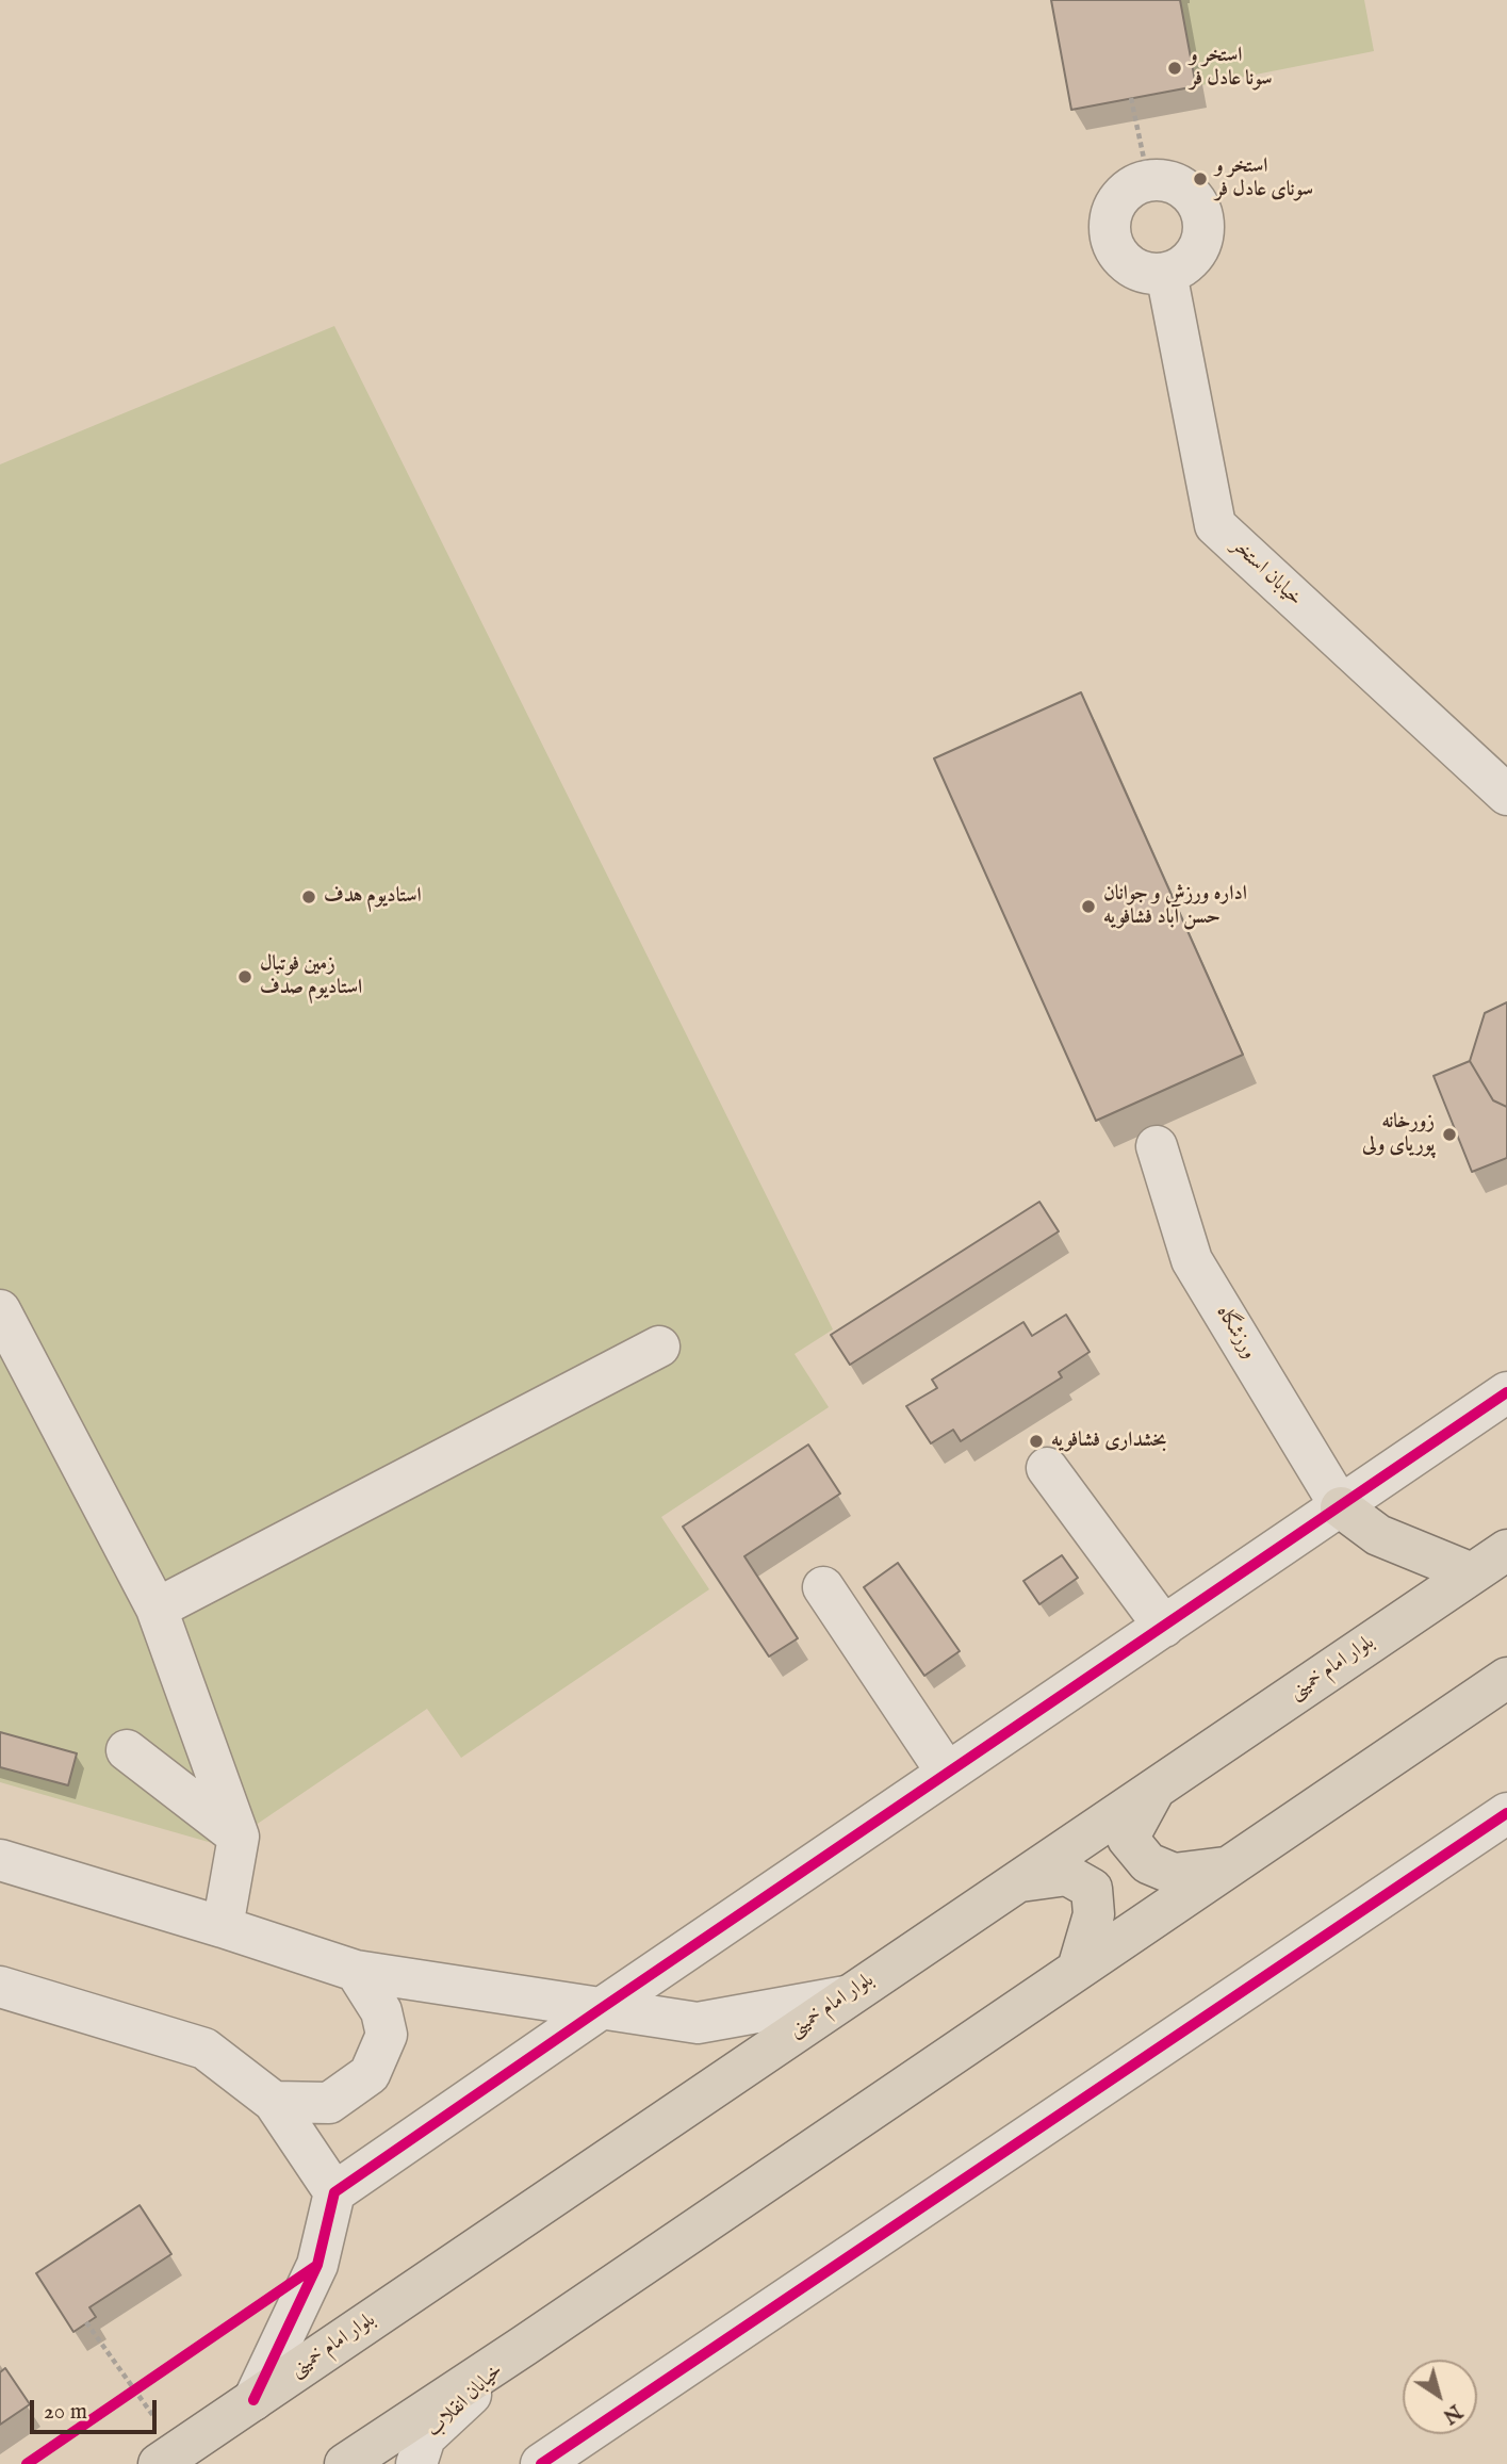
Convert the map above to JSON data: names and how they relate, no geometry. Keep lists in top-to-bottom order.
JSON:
{
  "streets": {
    "highway": ["بلوار امام خمینی"],
    "street": ["خیابان استخر", "ورزشگاه", "خیابان انقلاب"]
  },
  "places": [
    "استخر و سونا عادل فر",
    "استخر و سونای عادل فر",
    "استادیوم هدف",
    "اداره ورزش و جوانان حسن آباد فشافویه",
    "زمین فوتبال استادیوم صدف",
    "زورخانه پوریای ولی",
    "بخشداری فشافویه"
  ],
  "scale_bar": "20 m",
  "north": "bottom right"
}
